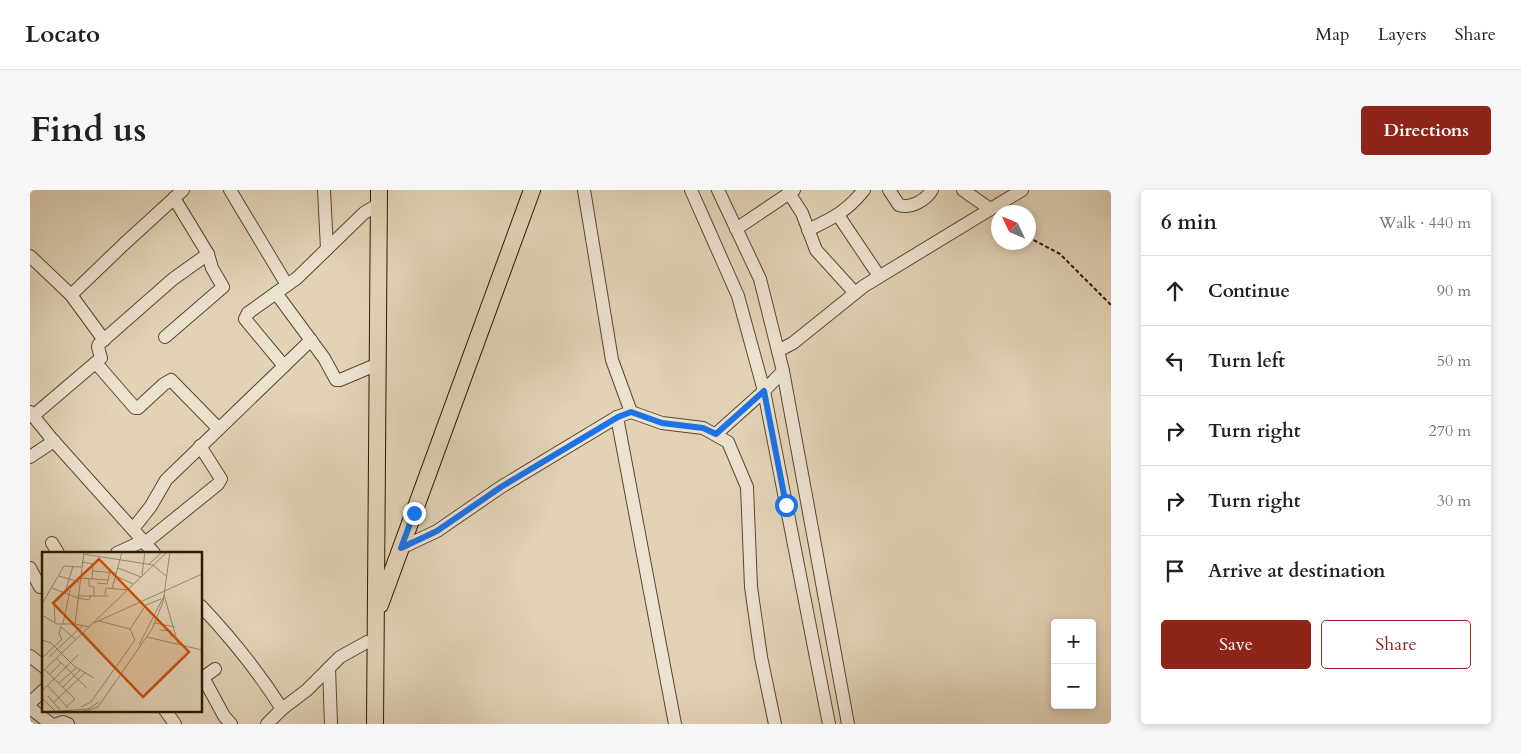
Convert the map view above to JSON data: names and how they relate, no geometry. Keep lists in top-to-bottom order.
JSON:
{
  "north": "top left",
  "page": {
    "header": "Locato",
    "nav": ["Map", "Layers", "Share"],
    "title": "Find us",
    "buttons": [
      "Directions",
      ["Save", "Share"]
    ],
    "heading": ["6 min", "Walk · 440 m"],
    "list": [
      ["Continue", "90 m"],
      ["Turn left", "50 m"],
      ["Turn right", "270 m"],
      ["Turn right", "30 m"],
      "Arrive at destination"
    ],
    "map_buttons": ["+", "−"]
  }
}
